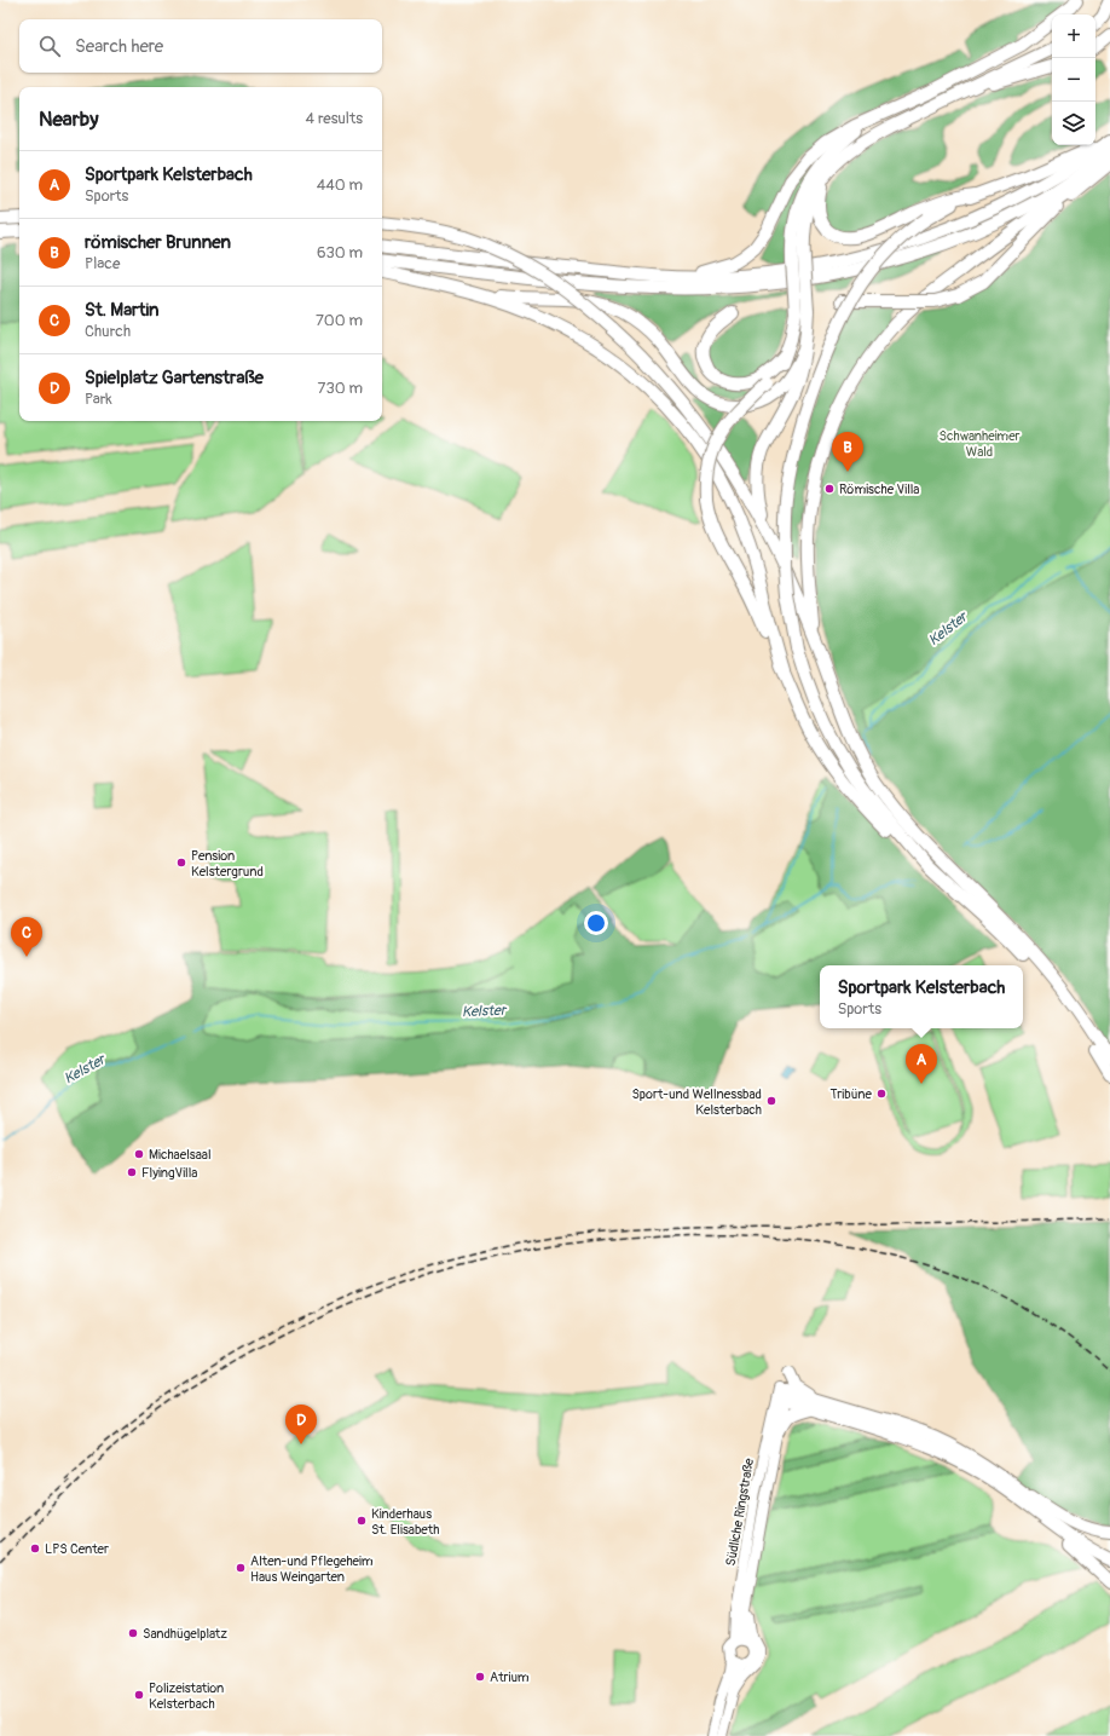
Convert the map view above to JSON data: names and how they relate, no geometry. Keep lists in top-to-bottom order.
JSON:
{
  "streets": {
    "main road": ["Südliche Ringstraße"]
  },
  "water": ["Kelster"],
  "parks": ["Schwanheimer Wald"],
  "places": [
    "Römische Villa",
    "Pension Kelstergrund",
    "Tribüne",
    "Sport-und Wellnessbad Kelsterbach",
    "Michaelsaal",
    "FlyingVilla",
    "Kinderhaus St. Elisabeth",
    "LPS Center",
    "Alten-und Pflegeheim Haus Weingarten",
    "Sandhügelplatz",
    "Atrium",
    "Polizeistation Kelsterbach"
  ],
  "page": {
    "map_buttons": ["+", "−"],
    "search": "Search here",
    "heading": ["Nearby", "4 results"],
    "list": [
      {
        "mark": "A",
        "name": "Sportpark Kelsterbach",
        "note": "Sports",
        "value": "440 m"
      },
      {
        "mark": "B",
        "name": "römischer Brunnen",
        "note": "Place",
        "value": "630 m"
      },
      {
        "mark": "C",
        "name": "St. Martin",
        "note": "Church",
        "value": "700 m"
      },
      {
        "mark": "D",
        "name": "Spielplatz Gartenstraße",
        "note": "Park",
        "value": "730 m"
      }
    ],
    "pins": [
      "B",
      "C",
      "A",
      "D"
    ],
    "popup": ["Sportpark Kelsterbach", "Sports"]
  }
}
